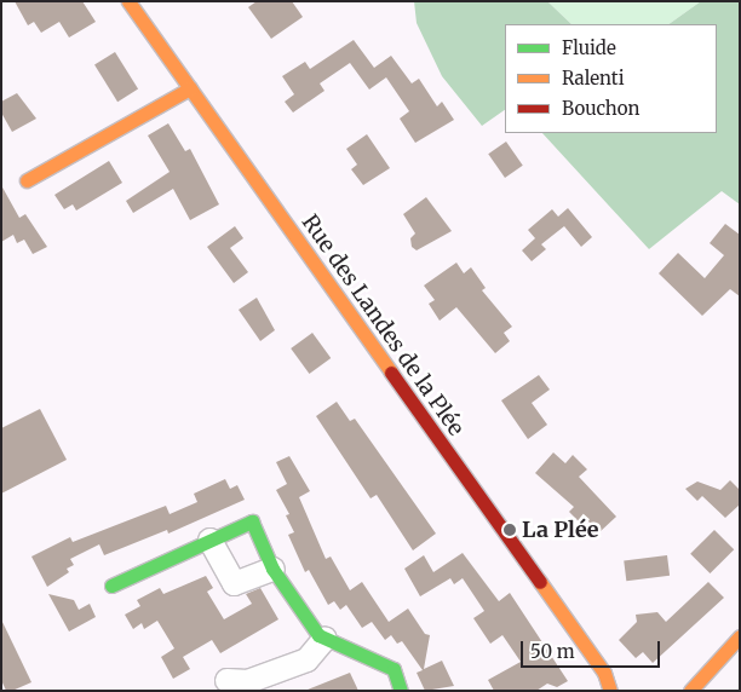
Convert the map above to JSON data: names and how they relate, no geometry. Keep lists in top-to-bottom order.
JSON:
{
  "streets": {
    "street": ["Rue des Landes de la Plée"]
  },
  "places": ["La Plée"],
  "legend": ["Fluide", "Ralenti", "Bouchon"],
  "scale_bar": "50 m"
}
